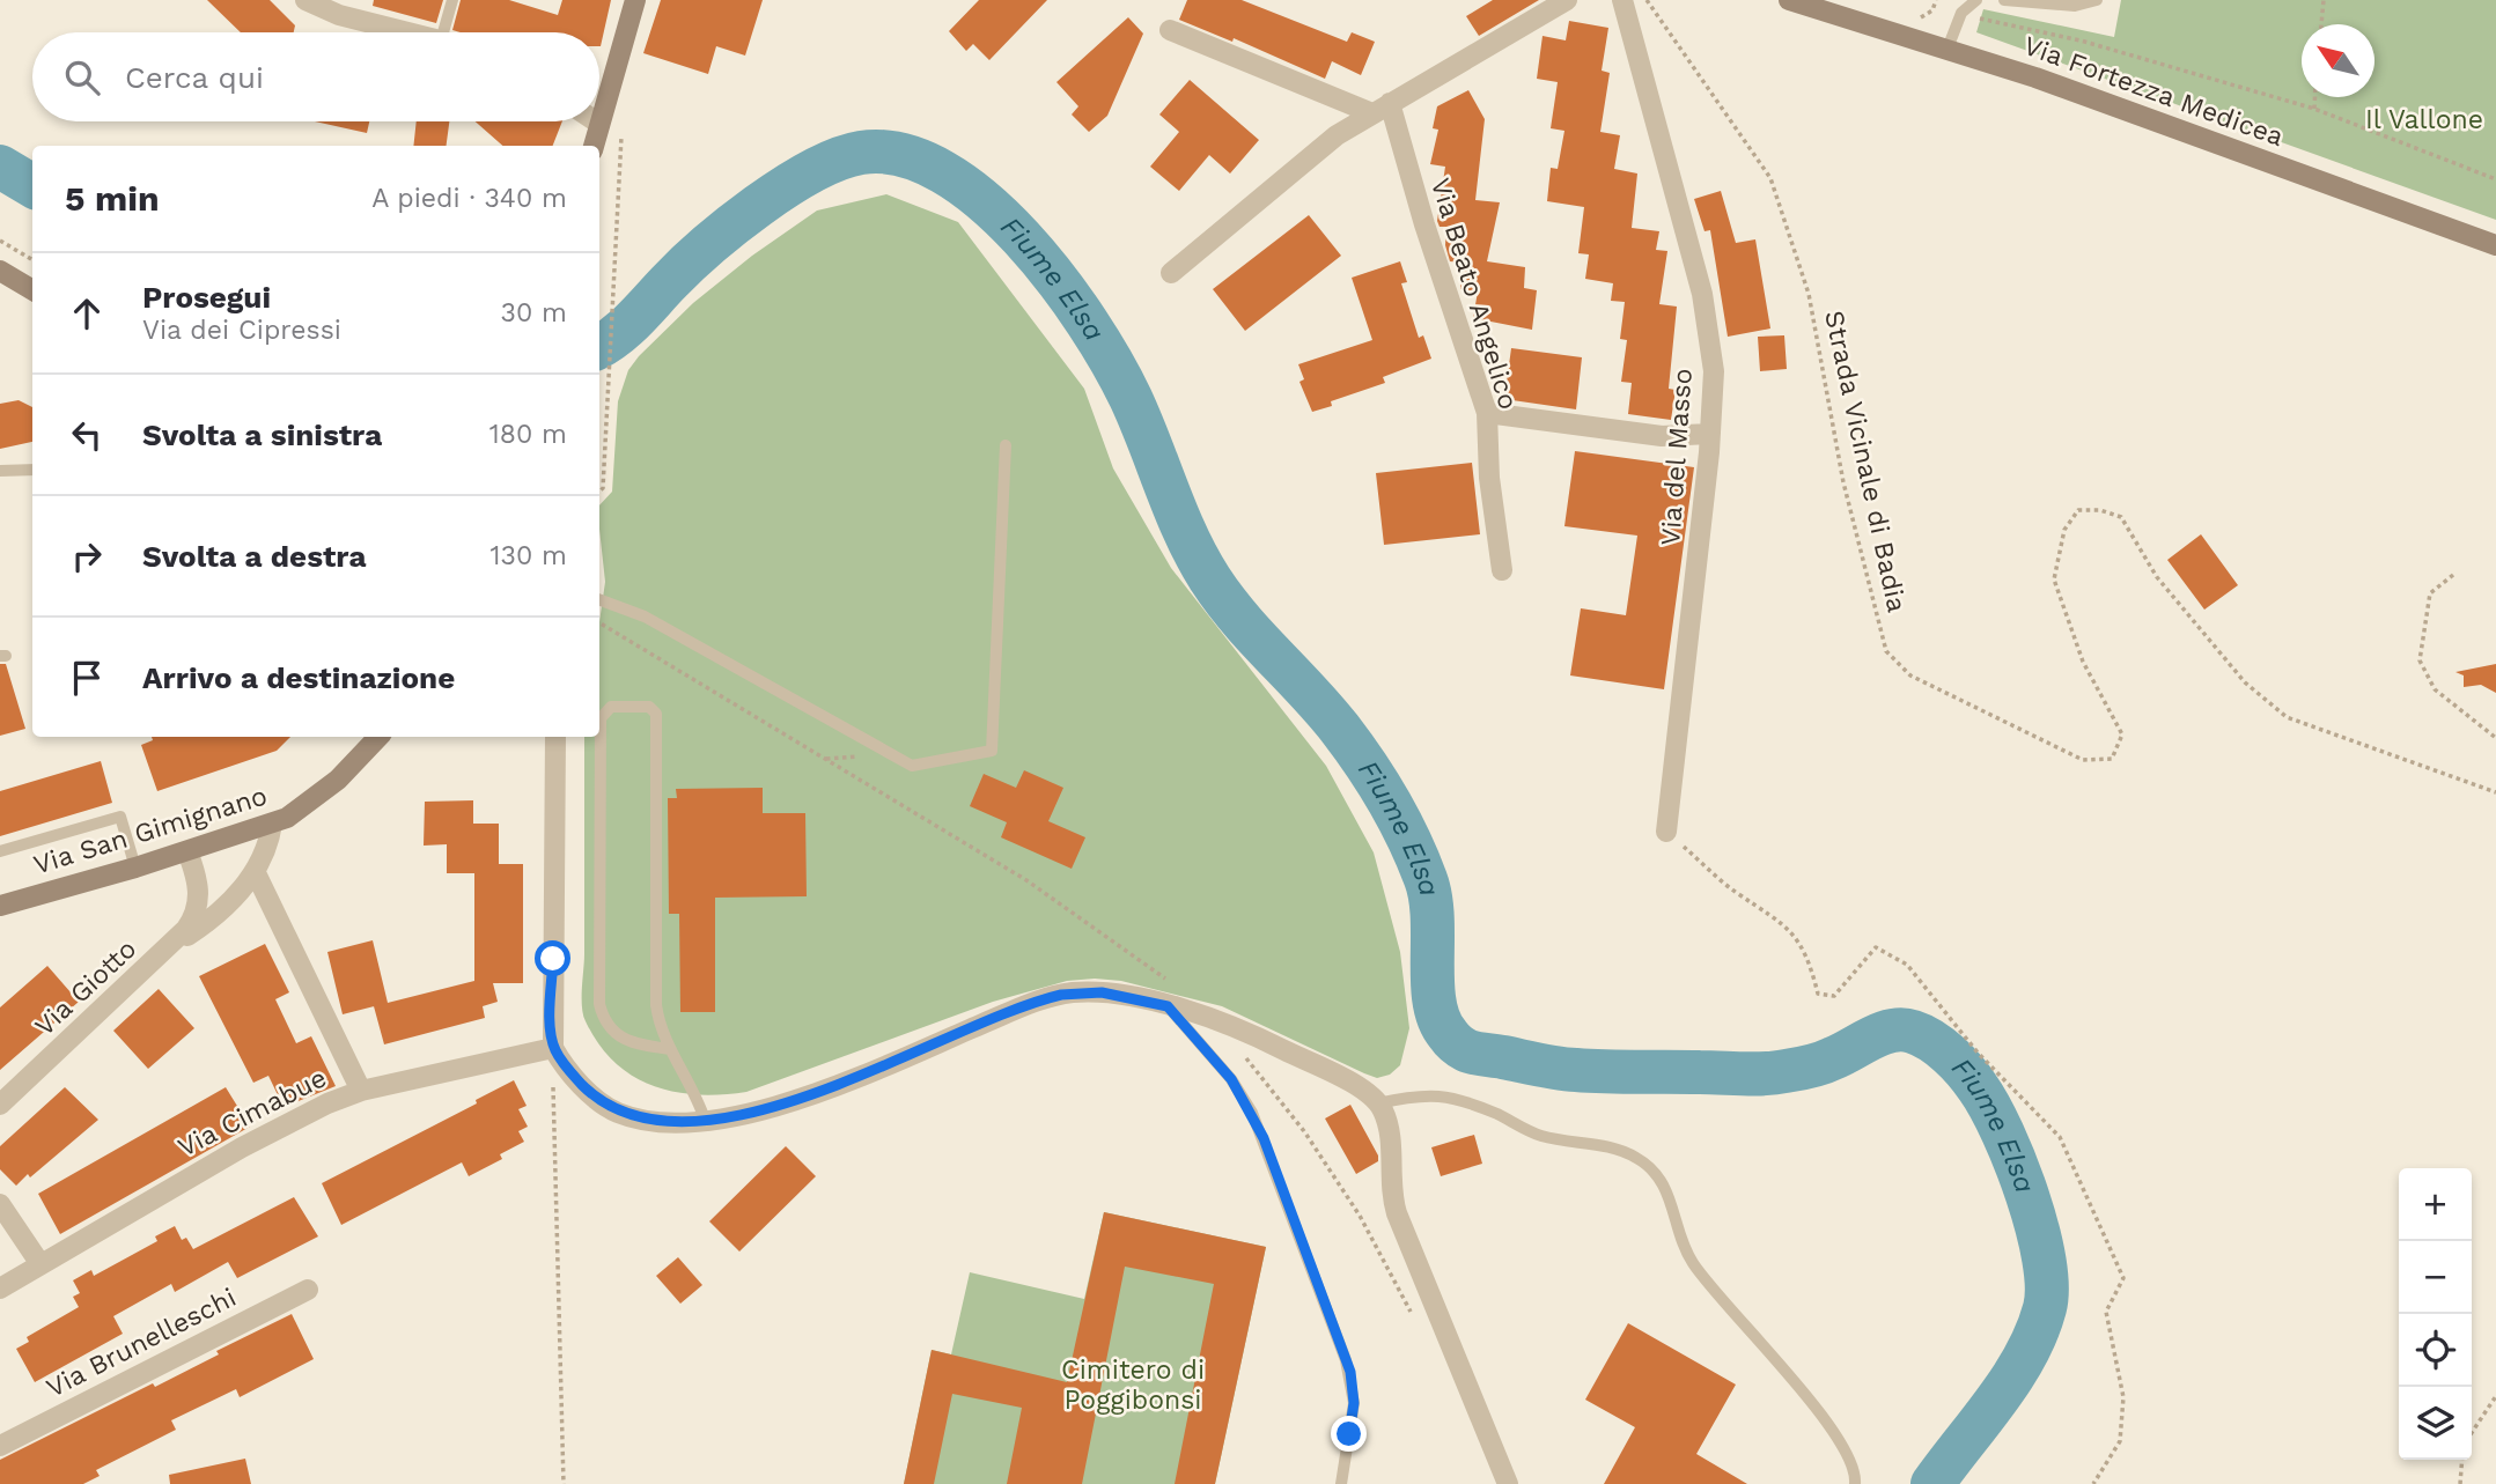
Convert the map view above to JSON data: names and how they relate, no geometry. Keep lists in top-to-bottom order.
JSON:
{
  "streets": {
    "main road": ["Via Fortezza Medicea", "Via San Gimignano"],
    "street": [
      "Via Beato Angelico",
      "Via del Masso",
      "Via Giotto",
      "Via Cimabue",
      "Via Brunelleschi"
    ],
    "path": ["Strada Vicinale di Badia"]
  },
  "crossings": [
    ["Via San Gimignano", "Via Giotto"]
  ],
  "water": ["Fiume Elsa"],
  "parks": ["Il Vallone", "Cimitero di Poggibonsi"],
  "north": "top left",
  "page": {
    "search": "Cerca qui",
    "heading": ["5 min", "A piedi · 340 m"],
    "list": [
      ["Prosegui", "Via dei Cipressi", "30 m"],
      ["Svolta a sinistra", "180 m"],
      ["Svolta a destra", "130 m"],
      "Arrivo a destinazione"
    ],
    "map_buttons": ["+", "−"]
  }
}
